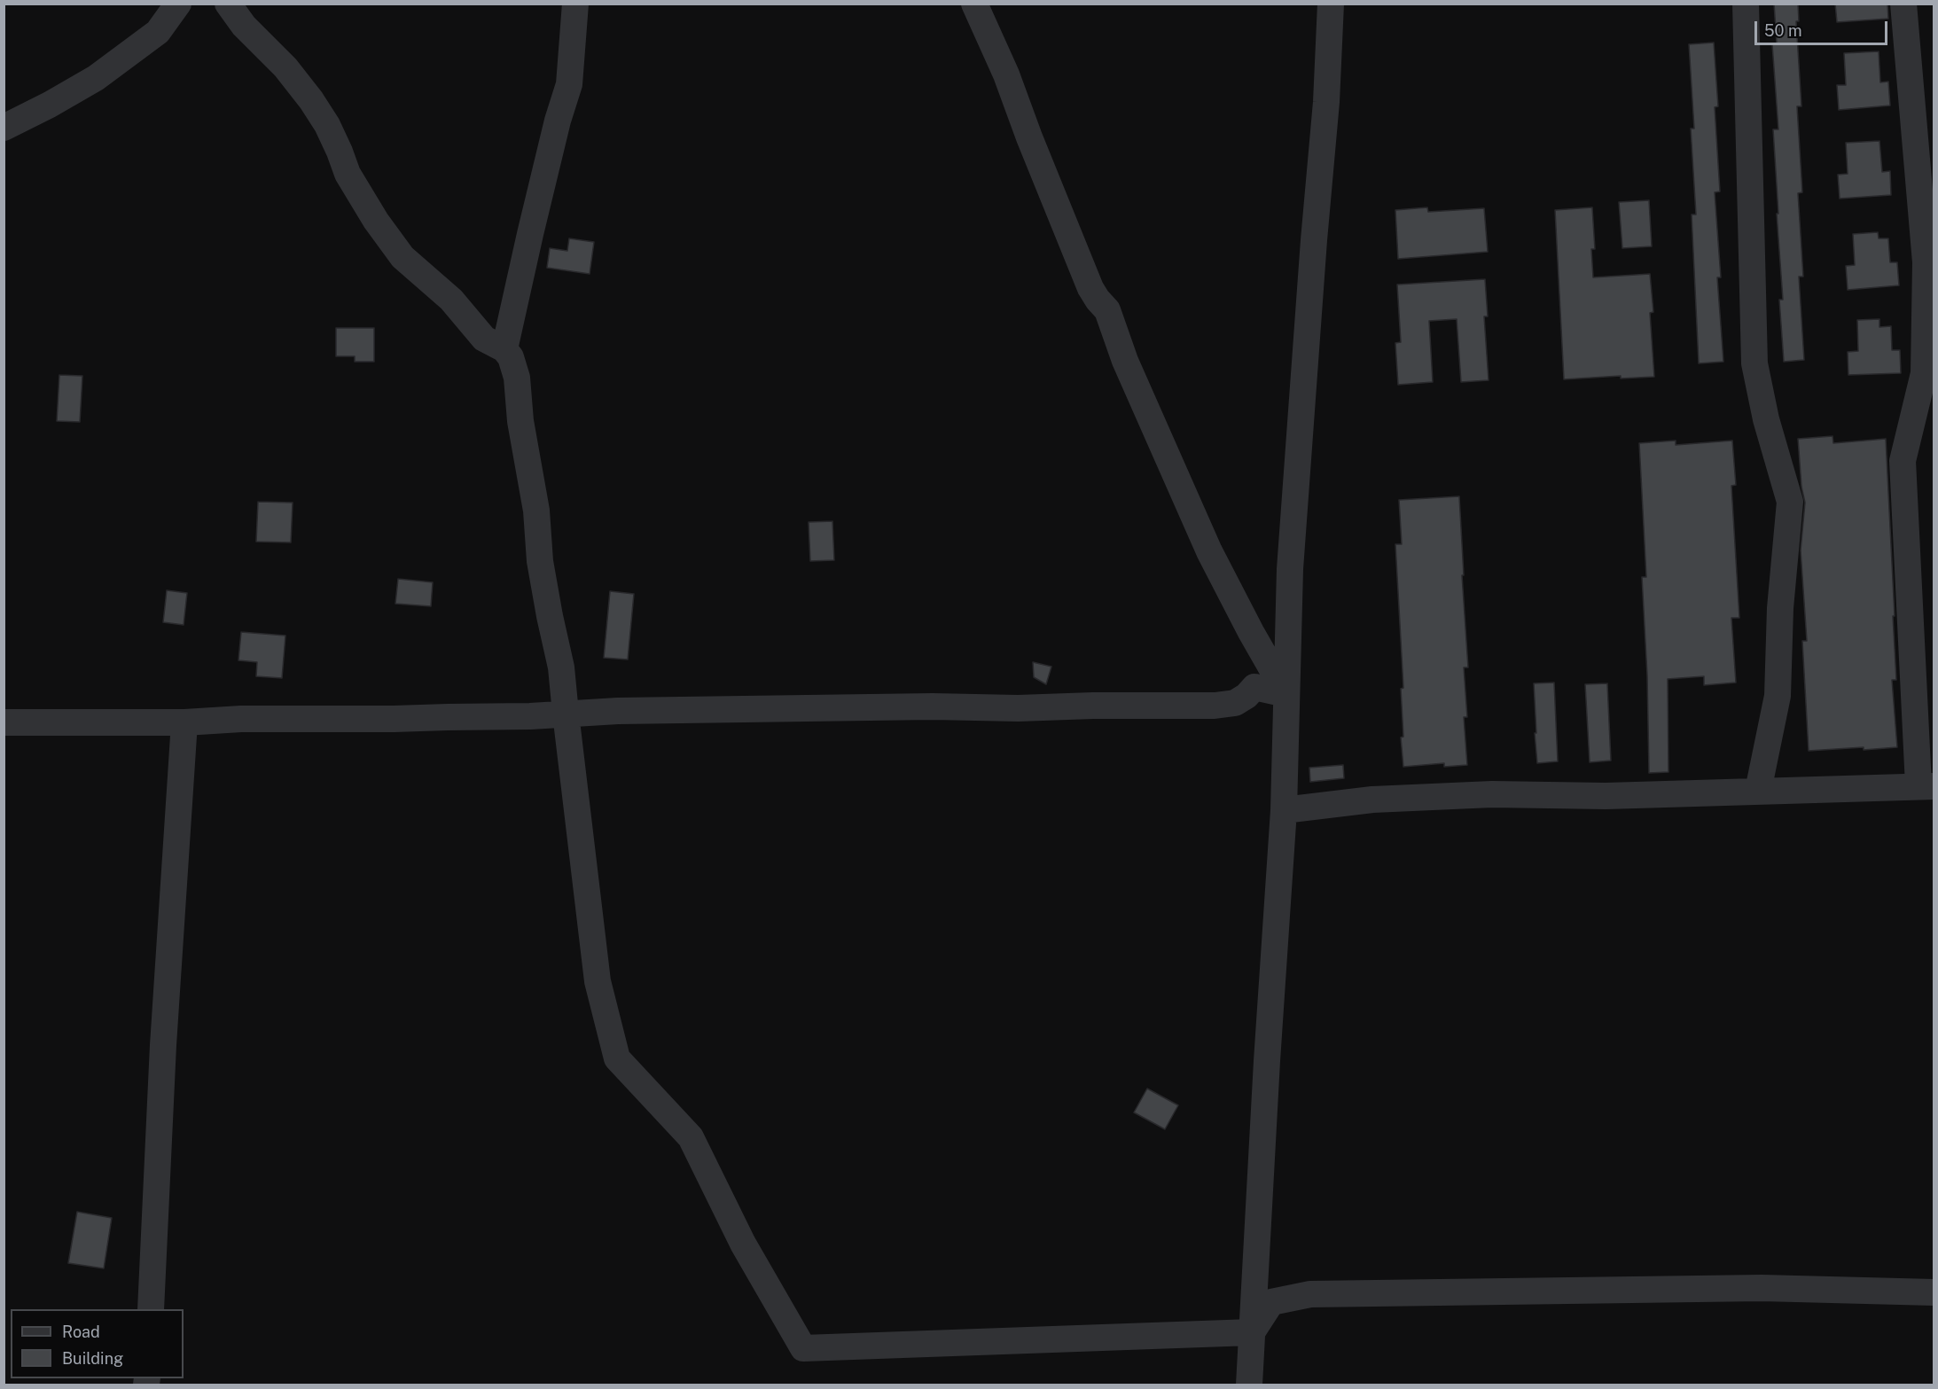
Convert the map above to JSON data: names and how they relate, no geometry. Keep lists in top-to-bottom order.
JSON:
{
  "legend": ["Road", "Building"],
  "scale_bar": "50 m"
}
